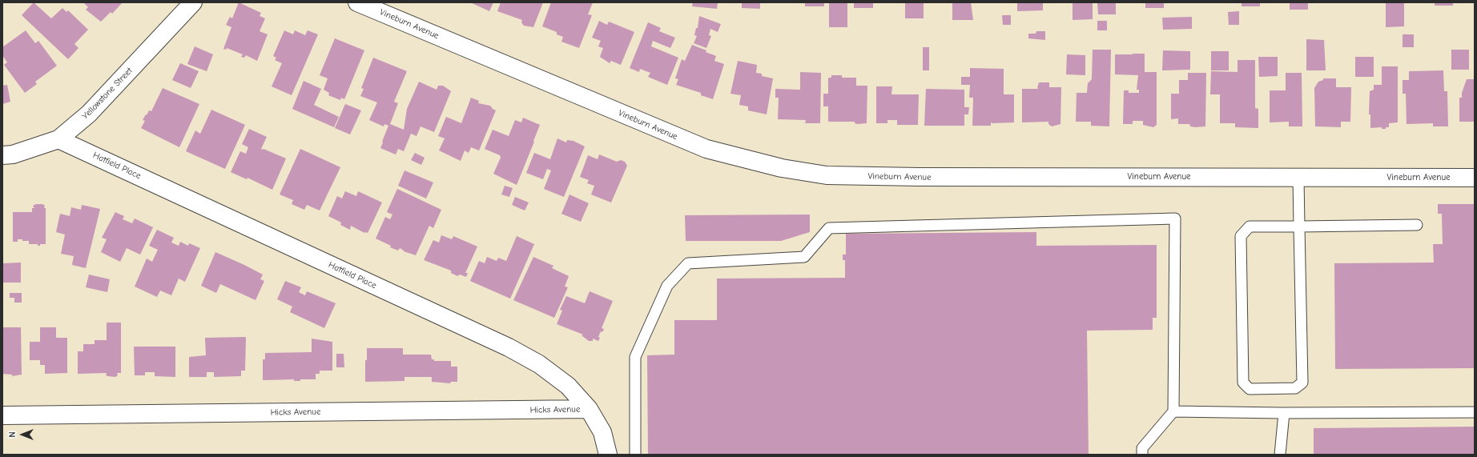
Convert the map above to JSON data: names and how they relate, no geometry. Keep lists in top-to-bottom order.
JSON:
{
  "streets": {
    "street": [
      "Vineburn Avenue",
      "Yellowstone Street",
      "Hatfield Place",
      "Hicks Avenue"
    ]
  },
  "crossings": [
    ["Yellowstone Street", "Hatfield Place"],
    ["Hatfield Place", "Hicks Avenue"]
  ],
  "north": "left"
}
